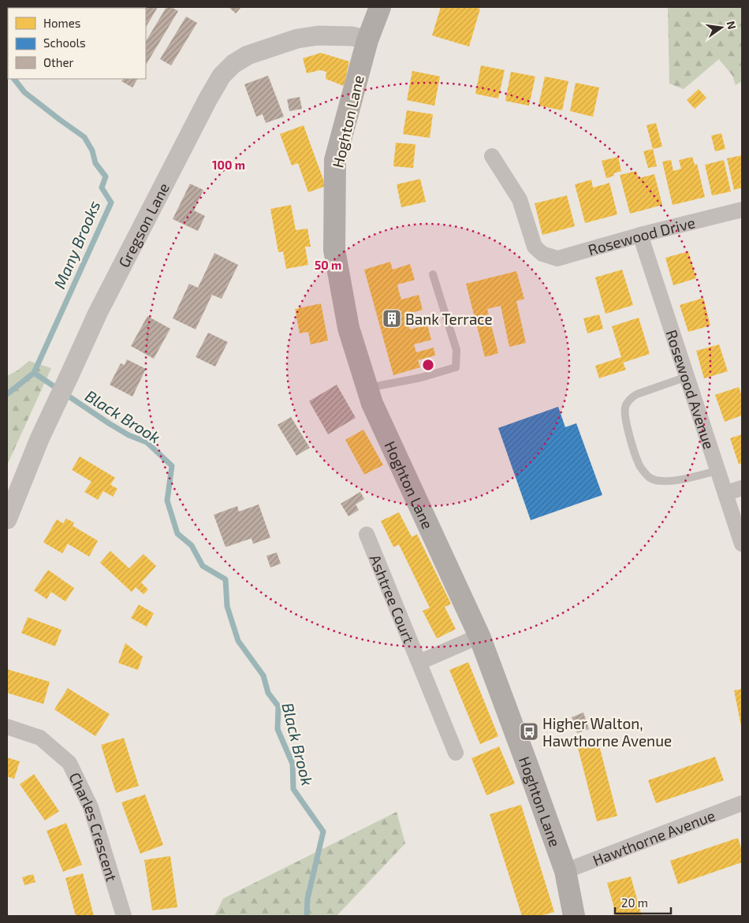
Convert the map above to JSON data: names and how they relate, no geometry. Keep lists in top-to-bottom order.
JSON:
{
  "streets": {
    "main road": ["Hoghton Lane"],
    "street": [
      "Gregson Lane",
      "Rosewood Drive",
      "Rosewood Avenue",
      "Ashtree Court",
      "Charles Crescent",
      "Hawthorne Avenue"
    ]
  },
  "crossings": [
    ["Hoghton Lane", "Gregson Lane"],
    ["Hoghton Lane", "Ashtree Court"],
    ["Hoghton Lane", "Hawthorne Avenue"],
    ["Rosewood Drive", "Rosewood Avenue"]
  ],
  "water": ["Many Brooks", "Black Brook"],
  "places": {
    "building": ["Bank Terrace"],
    "bus stop": ["Higher Walton, Hawthorne Avenue"]
  },
  "legend": ["Homes", "Schools", "Other"],
  "scale_bar": "20 m",
  "north": "right",
  "rings": ["100 m", "50 m"]
}
